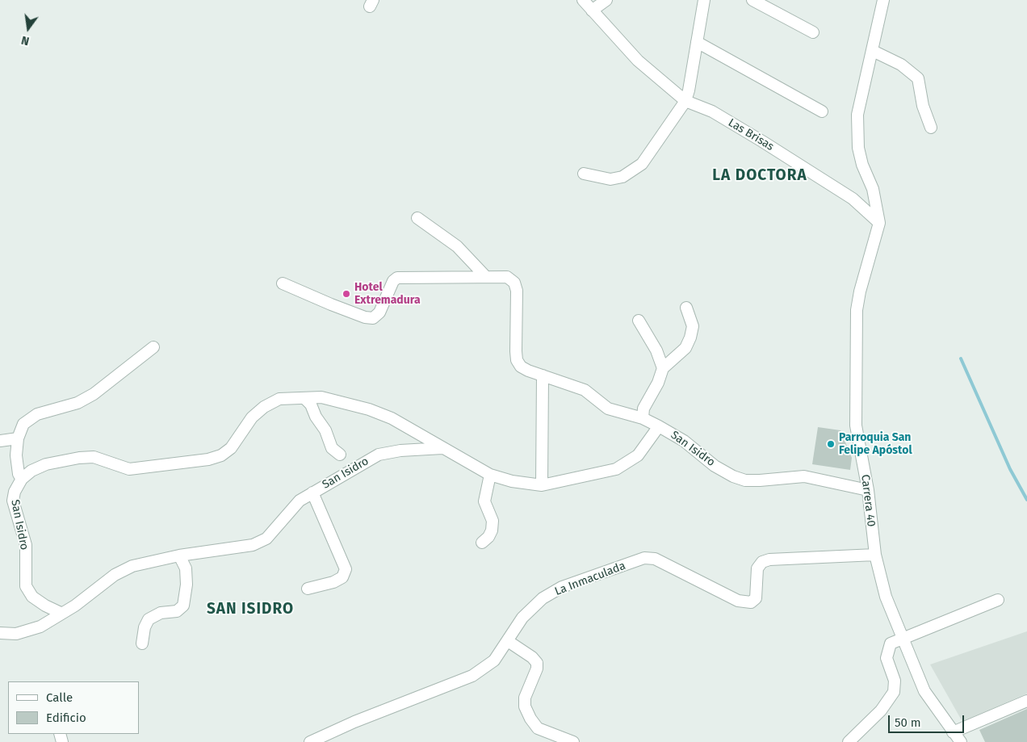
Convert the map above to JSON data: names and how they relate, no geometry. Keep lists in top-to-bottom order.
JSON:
{
  "streets": {
    "street": [
      "Las Brisas",
      "San Isidro",
      "Carrera 40",
      "La Inmaculada"
    ]
  },
  "crossings": [
    ["Las Brisas", "Carrera 40"],
    ["San Isidro", "Carrera 40"],
    ["Carrera 40", "La Inmaculada"]
  ],
  "districts": ["LA DOCTORA", "SAN ISIDRO"],
  "places": ["Hotel Extremadura", "Parroquia San Felipe Apóstol"],
  "legend": ["Calle", "Edificio"],
  "scale_bar": "50 m",
  "north": "bottom"
}
